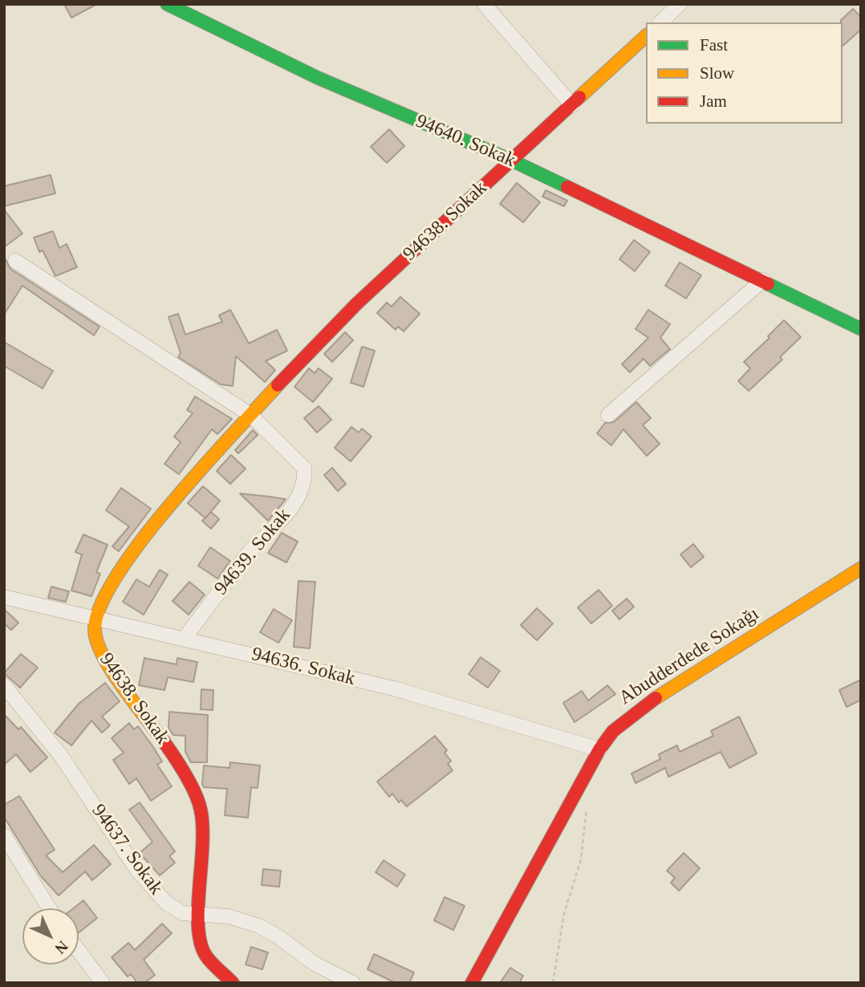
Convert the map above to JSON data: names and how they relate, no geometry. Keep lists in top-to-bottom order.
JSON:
{
  "streets": {
    "street": [
      "94640. Sokak",
      "94638. Sokak",
      "94639. Sokak",
      "Abudderdede Sokağı",
      "94636. Sokak",
      "94637. Sokak"
    ]
  },
  "crossings": [
    ["94640. Sokak", "94638. Sokak"],
    ["94638. Sokak", "94639. Sokak"],
    ["94638. Sokak", "94636. Sokak"],
    ["94638. Sokak", "94637. Sokak"],
    ["94639. Sokak", "94636. Sokak"],
    ["Abudderdede Sokağı", "94636. Sokak"]
  ],
  "legend": ["Fast", "Slow", "Jam"],
  "north": "bottom right"
}
